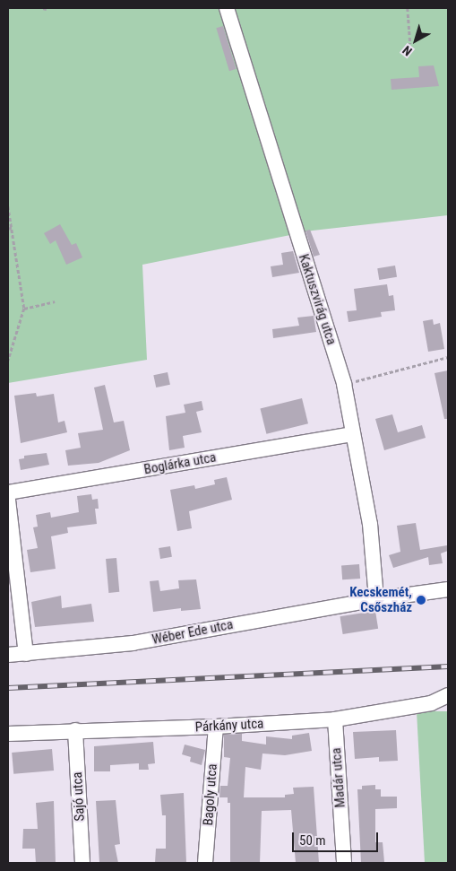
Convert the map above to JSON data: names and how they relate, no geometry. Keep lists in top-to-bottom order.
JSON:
{
  "streets": {
    "street": [
      "Kaktuszvirág utca",
      "Boglárka utca",
      "Wéber Ede utca",
      "Párkány utca",
      "Madár utca",
      "Bagoly utca",
      "Sajó utca"
    ]
  },
  "crossings": [
    ["Kaktuszvirág utca", "Boglárka utca"],
    ["Kaktuszvirág utca", "Wéber Ede utca"],
    ["Párkány utca", "Madár utca"],
    ["Párkány utca", "Bagoly utca"],
    ["Párkány utca", "Sajó utca"]
  ],
  "places": ["Kecskemét, Csőszház"],
  "scale_bar": "50 m",
  "north": "bottom left"
}
